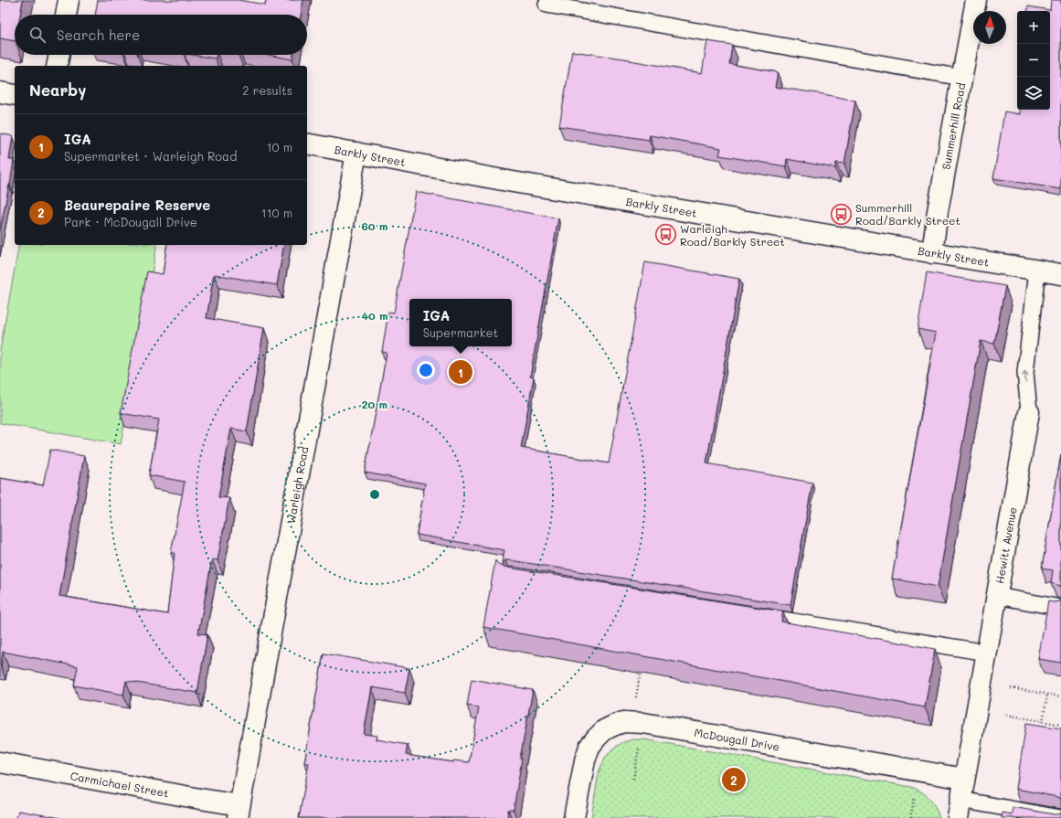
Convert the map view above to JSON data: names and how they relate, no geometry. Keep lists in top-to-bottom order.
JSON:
{
  "streets": {
    "street": [
      "Summerhill Road",
      "Barkly Street",
      "Warleigh Road",
      "Hewitt Avenue",
      "McDougall Drive",
      "Carmichael Street"
    ]
  },
  "crossings": [
    ["Summerhill Road", "Barkly Street"],
    ["Barkly Street", "Warleigh Road"],
    ["Barkly Street", "Hewitt Avenue"],
    ["Warleigh Road", "Carmichael Street"],
    ["Hewitt Avenue", "McDougall Drive"]
  ],
  "places": {
    "bus stop": ["Summerhill Road/Barkly Street", "Warleigh Road/Barkly Street"]
  },
  "north": "top",
  "page": {
    "map_buttons": ["+", "−"],
    "search": "Search here",
    "heading": ["Nearby", "2 results"],
    "list": [
      {
        "mark": "1",
        "name": "IGA",
        "note": "Supermarket · Warleigh Road",
        "value": "10 m"
      },
      {
        "mark": "2",
        "name": "Beaurepaire Reserve",
        "note": "Park · McDougall Drive",
        "value": "110 m"
      }
    ],
    "popup": ["IGA", "Supermarket"],
    "pins": ["1", "2"]
  },
  "rings": ["60 m", "40 m", "20 m"]
}
